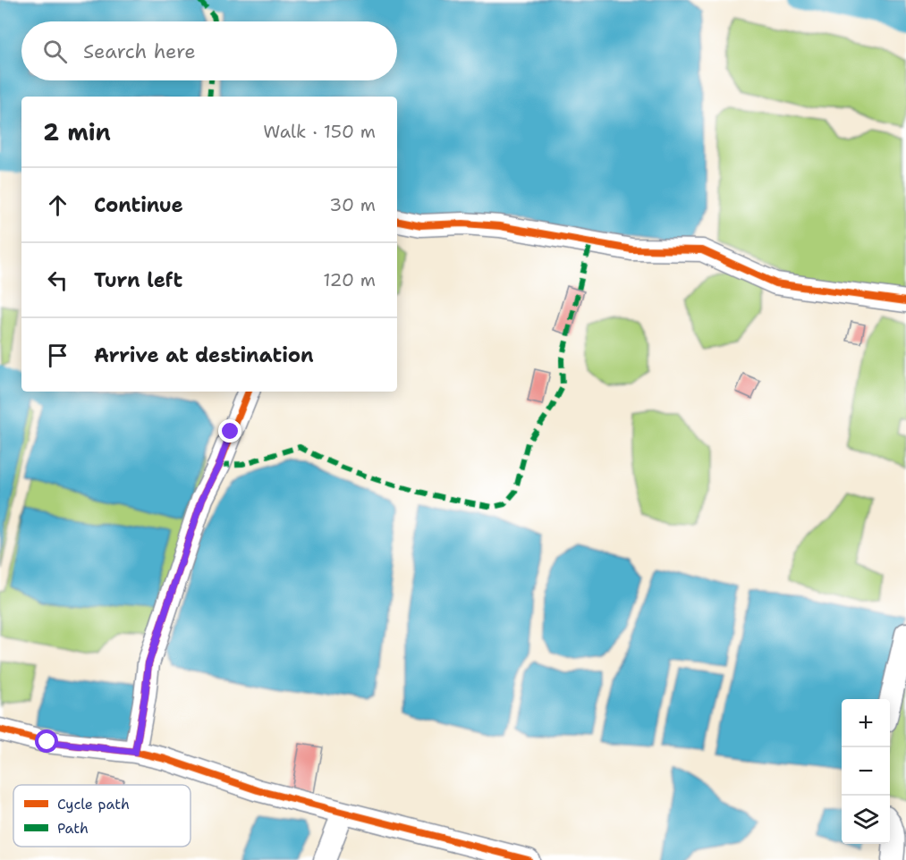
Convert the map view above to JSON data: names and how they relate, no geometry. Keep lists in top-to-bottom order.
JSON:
{
  "legend": ["Cycle path", "Path"],
  "page": {
    "search": "Search here",
    "heading": ["2 min", "Walk · 150 m"],
    "list": [
      ["Continue", "30 m"],
      ["Turn left", "120 m"],
      "Arrive at destination"
    ],
    "map_buttons": ["+", "−"]
  }
}
